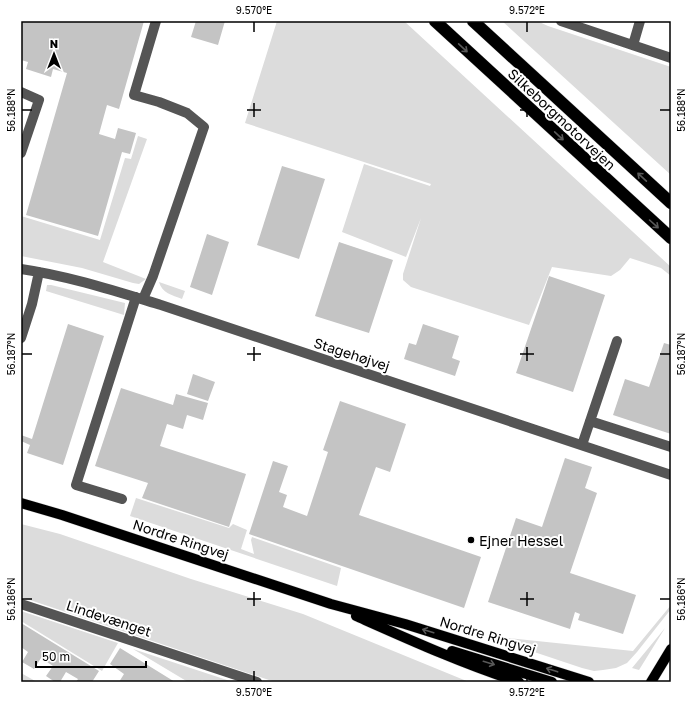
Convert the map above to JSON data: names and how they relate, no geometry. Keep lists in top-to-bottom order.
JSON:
{
  "streets": {
    "highway": ["Silkeborgmotorvejen"],
    "main road": ["Nordre Ringvej"],
    "street": ["Stagehøjvej", "Lindevænget"]
  },
  "places": ["Ejner Hessel"],
  "scale_bar": "50 m",
  "north": "top",
  "coordinates": [
    "9.570°E",
    "9.572°E",
    "56.188°N",
    "56.187°N",
    "56.186°N"
  ]
}
